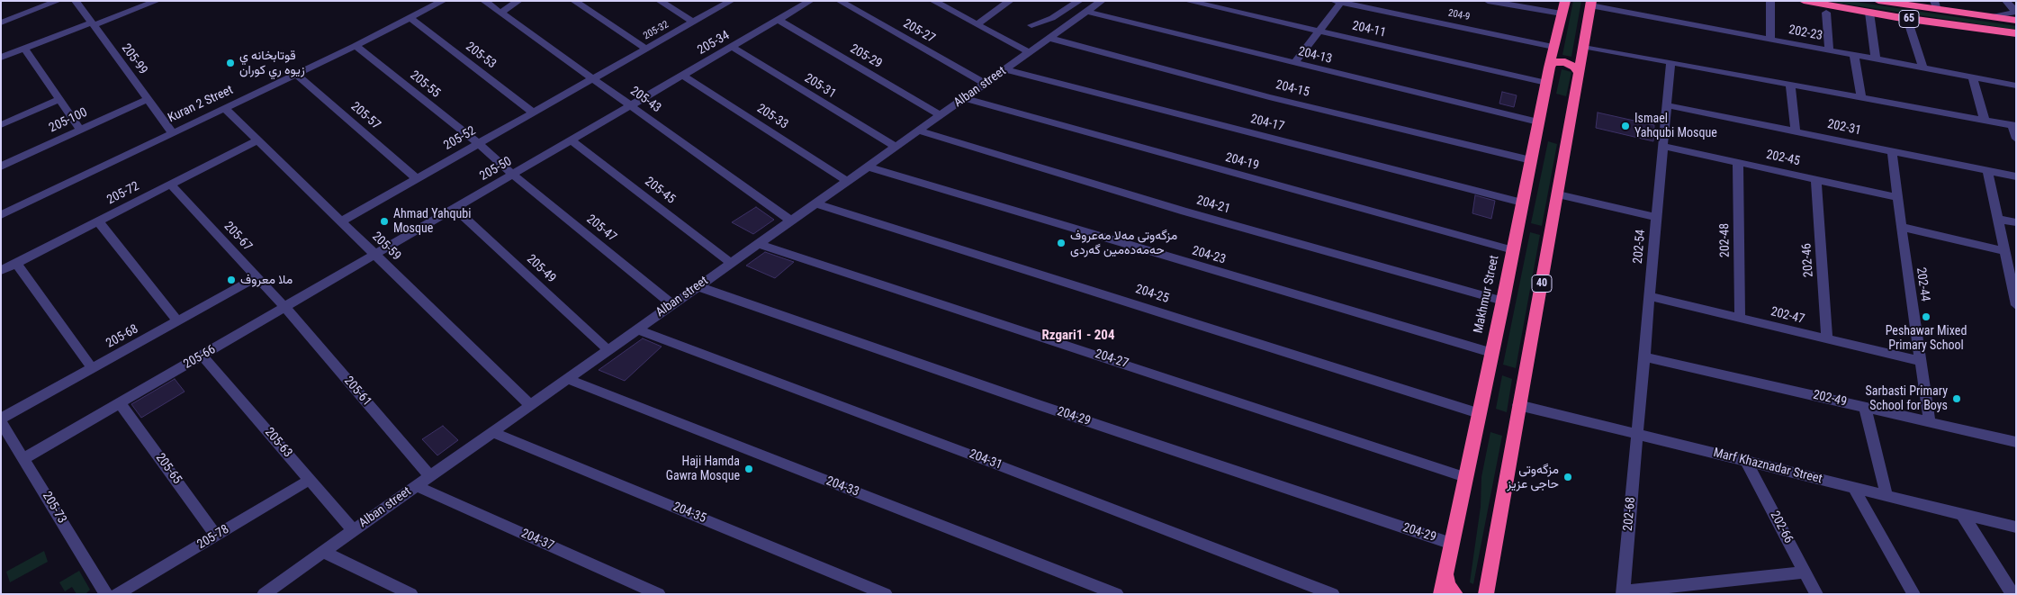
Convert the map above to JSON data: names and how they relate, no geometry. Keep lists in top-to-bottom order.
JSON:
{
  "streets": {
    "highway": ["65", "40", "Makhmur Street"],
    "street": [
      "204-9",
      "204-11",
      "205-32",
      "205-27",
      "202-23",
      "205-34",
      "205-53",
      "204-13",
      "205-29",
      "205-99",
      "205-55",
      "205-31",
      "Alban street",
      "204-15",
      "205-43",
      "Kuran 2 Street",
      "205-57",
      "205-33",
      "205-100",
      "204-17",
      "202-31",
      "205-52",
      "202-45",
      "204-19",
      "205-50",
      "205-45",
      "205-72",
      "204-21",
      "205-47",
      "205-67",
      "202-48",
      "205-59",
      "202-54",
      "204-23",
      "202-46",
      "205-49",
      "202-44",
      "204-25",
      "202-47",
      "205-68",
      "205-66",
      "204-27",
      "205-61",
      "202-49",
      "204-29",
      "205-63",
      "204-31",
      "Marf Khaznadar Street",
      "205-65",
      "204-33",
      "205-73",
      "204-35",
      "202-68",
      "202-66",
      "205-78",
      "204-37"
    ]
  },
  "crossings": [
    ["204-9", "Makhmur Street"],
    ["204-11", "Makhmur Street"],
    ["205-32", "205-43"],
    ["205-32", "205-52"],
    ["205-27", "Alban street"],
    ["202-23", "40"],
    ["205-34", "205-29"],
    ["205-34", "205-31"],
    ["205-34", "205-43"],
    ["205-34", "205-33"],
    ["205-34", "205-50"],
    ["205-53", "Kuran 2 Street"],
    ["205-53", "205-52"],
    ["204-13", "Alban street"],
    ["204-13", "Makhmur Street"],
    ["205-29", "Alban street"],
    ["205-99", "Kuran 2 Street"],
    ["205-99", "205-100"],
    ["205-55", "Kuran 2 Street"],
    ["205-55", "205-52"],
    ["205-55", "205-50"],
    ["205-55", "205-47"],
    ["205-31", "Alban street"],
    ["Alban street", "204-15"],
    ["Alban street", "205-43"],
    ["Alban street", "205-33"],
    ["Alban street", "204-17"],
    ["Alban street", "204-19"],
    ["Alban street", "205-45"],
    ["Alban street", "204-21"],
    ["Alban street", "205-47"],
    ["Alban street", "205-59"],
    ["Alban street", "204-23"],
    ["Alban street", "205-49"],
    ["Alban street", "204-25"],
    ["Alban street", "204-27"],
    ["Alban street", "205-61"],
    ["Alban street", "204-29"],
    ["Alban street", "205-63"],
    ["Alban street", "204-31"],
    ["Alban street", "204-33"],
    ["Alban street", "204-35"],
    ["Alban street", "204-37"],
    ["204-15", "Makhmur Street"],
    ["205-43", "205-52"],
    ["205-43", "205-50"],
    ["Kuran 2 Street", "205-57"],
    ["Kuran 2 Street", "205-59"],
    ["205-57", "205-52"],
    ["204-17", "Makhmur Street"],
    ["202-31", "202-54"],
    ["202-31", "202-44"],
    ["205-52", "205-59"],
    ["202-45", "202-48"],
    ["202-45", "202-54"],
    ["202-45", "202-46"],
    ["202-45", "202-44"],
    ["204-19", "Makhmur Street"],
    ["205-50", "205-45"],
    ["205-50", "205-47"],
    ["205-50", "205-59"],
    ["205-50", "205-49"],
    ["205-50", "205-66"],
    ["205-72", "205-67"],
    ["205-72", "205-59"],
    ["204-21", "Makhmur Street"],
    ["205-67", "205-68"],
    ["205-67", "205-66"],
    ["205-67", "205-61"],
    ["202-48", "202-47"],
    ["205-59", "205-66"],
    ["202-54", "202-47"],
    ["202-54", "202-49"],
    ["202-54", "Marf Khaznadar Street"],
    ["202-54", "202-68"],
    ["204-23", "Makhmur Street"],
    ["202-46", "202-47"],
    ["40", "Marf Khaznadar Street"],
    ["202-44", "202-47"],
    ["202-44", "202-49"],
    ["204-25", "Makhmur Street"],
    ["Makhmur Street", "204-27"],
    ["Makhmur Street", "204-29"],
    ["205-66", "205-61"],
    ["205-66", "205-63"],
    ["205-66", "205-65"],
    ["205-66", "205-73"],
    ["205-63", "205-78"],
    ["Marf Khaznadar Street", "202-68"],
    ["Marf Khaznadar Street", "202-66"],
    ["205-65", "205-78"]
  ],
  "districts": ["Rzgari1 - 204"],
  "places": [
    "قوتابخانه ي زيوه ري كوران",
    "Ismael Yahqubi Mosque",
    "Ahmad Yahqubi Mosque",
    "مزگەوتی مەلا مەعروف حەمەدەمین گەردی",
    "ملا معروف",
    "Peshawar Mixed Primary School",
    "Sarbasti Primary School for Boys",
    "Haji Hamda Gawra Mosque",
    "مزگەوتی حاجی عزیز"
  ]
}
